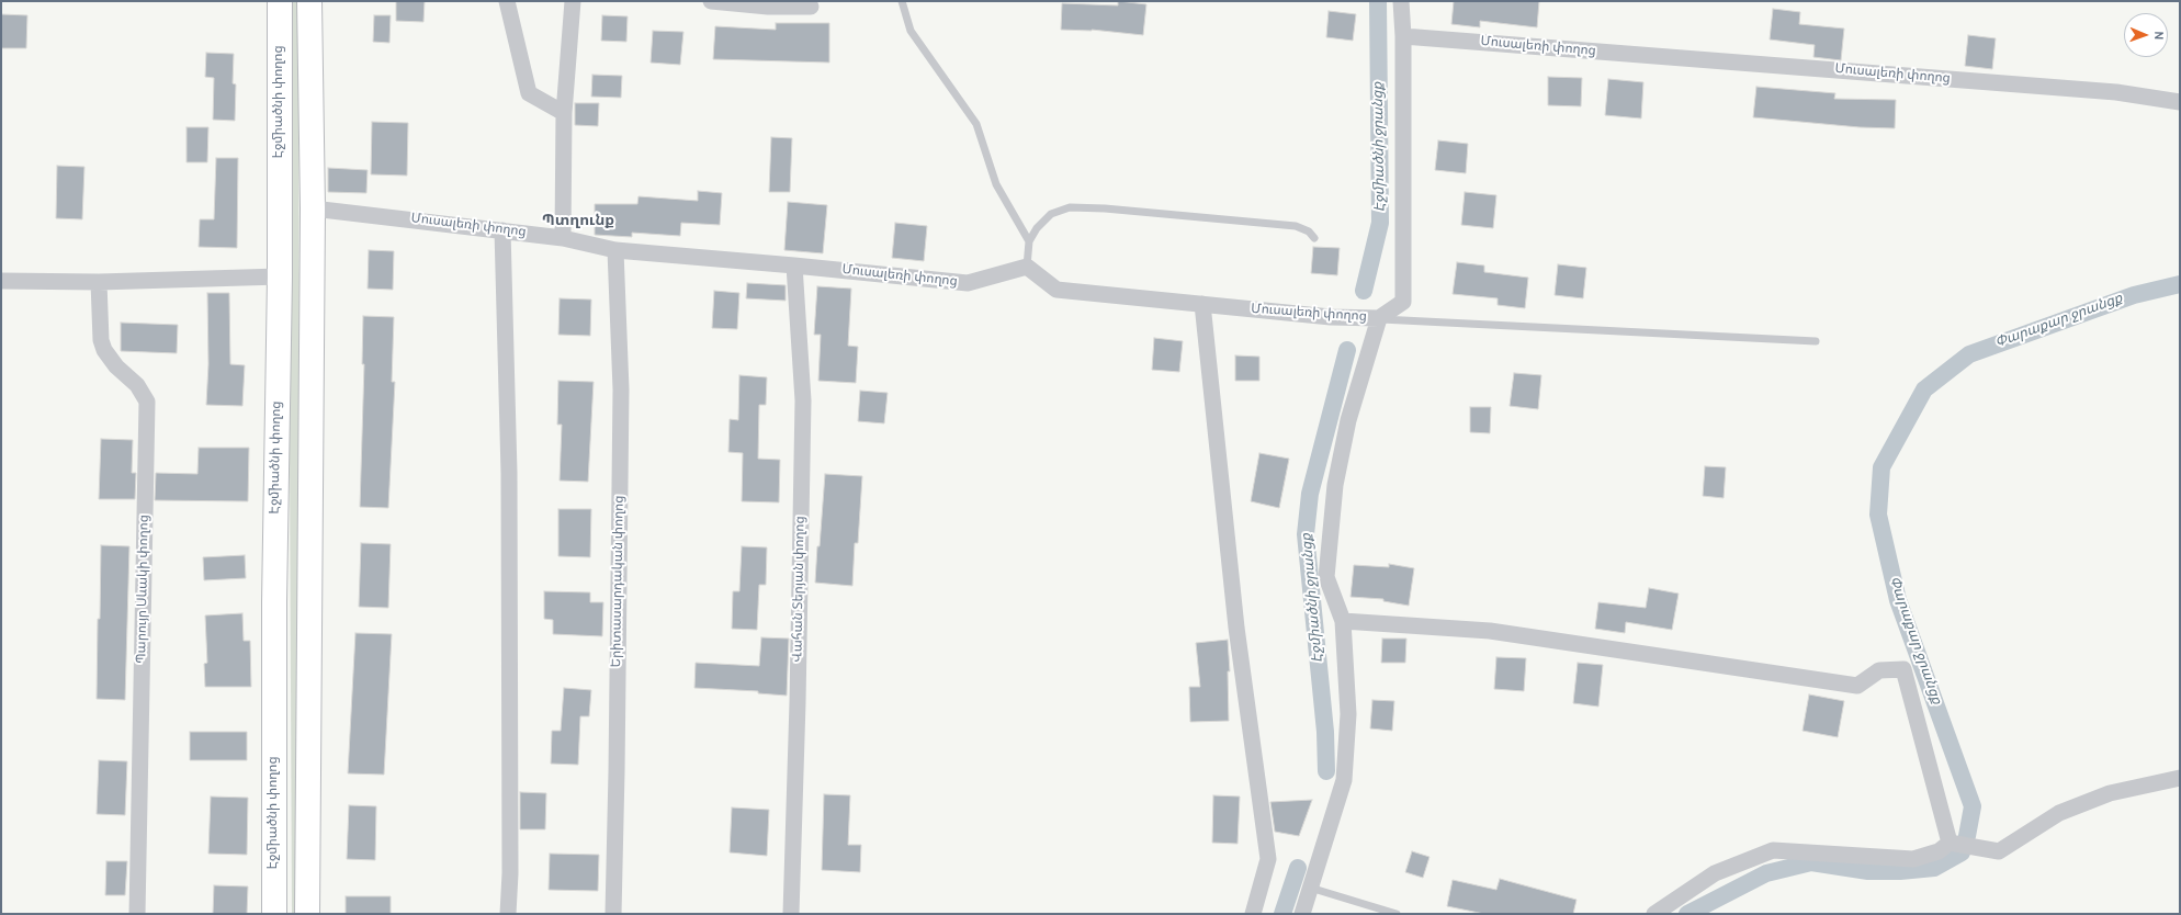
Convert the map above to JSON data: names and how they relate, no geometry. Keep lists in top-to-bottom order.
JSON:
{
  "streets": {
    "highway": ["Էջմիածնի փողոց"],
    "street": [
      "Մուսալեռի փողոց",
      "Երիտասարդական փողոց",
      "Պարույր Սևակի փողոց",
      "Վահան Տերյան փողոց"
    ]
  },
  "crossings": [
    ["Մուսալեռի փողոց", "Երիտասարդական փողոց"],
    ["Մուսալեռի փողոց", "Վահան Տերյան փողոց"]
  ],
  "districts": ["Պտղունք"],
  "water": ["Էջմիածնի ջրանցք", "Փարաքար ջրանցք"],
  "north": "right"
}
